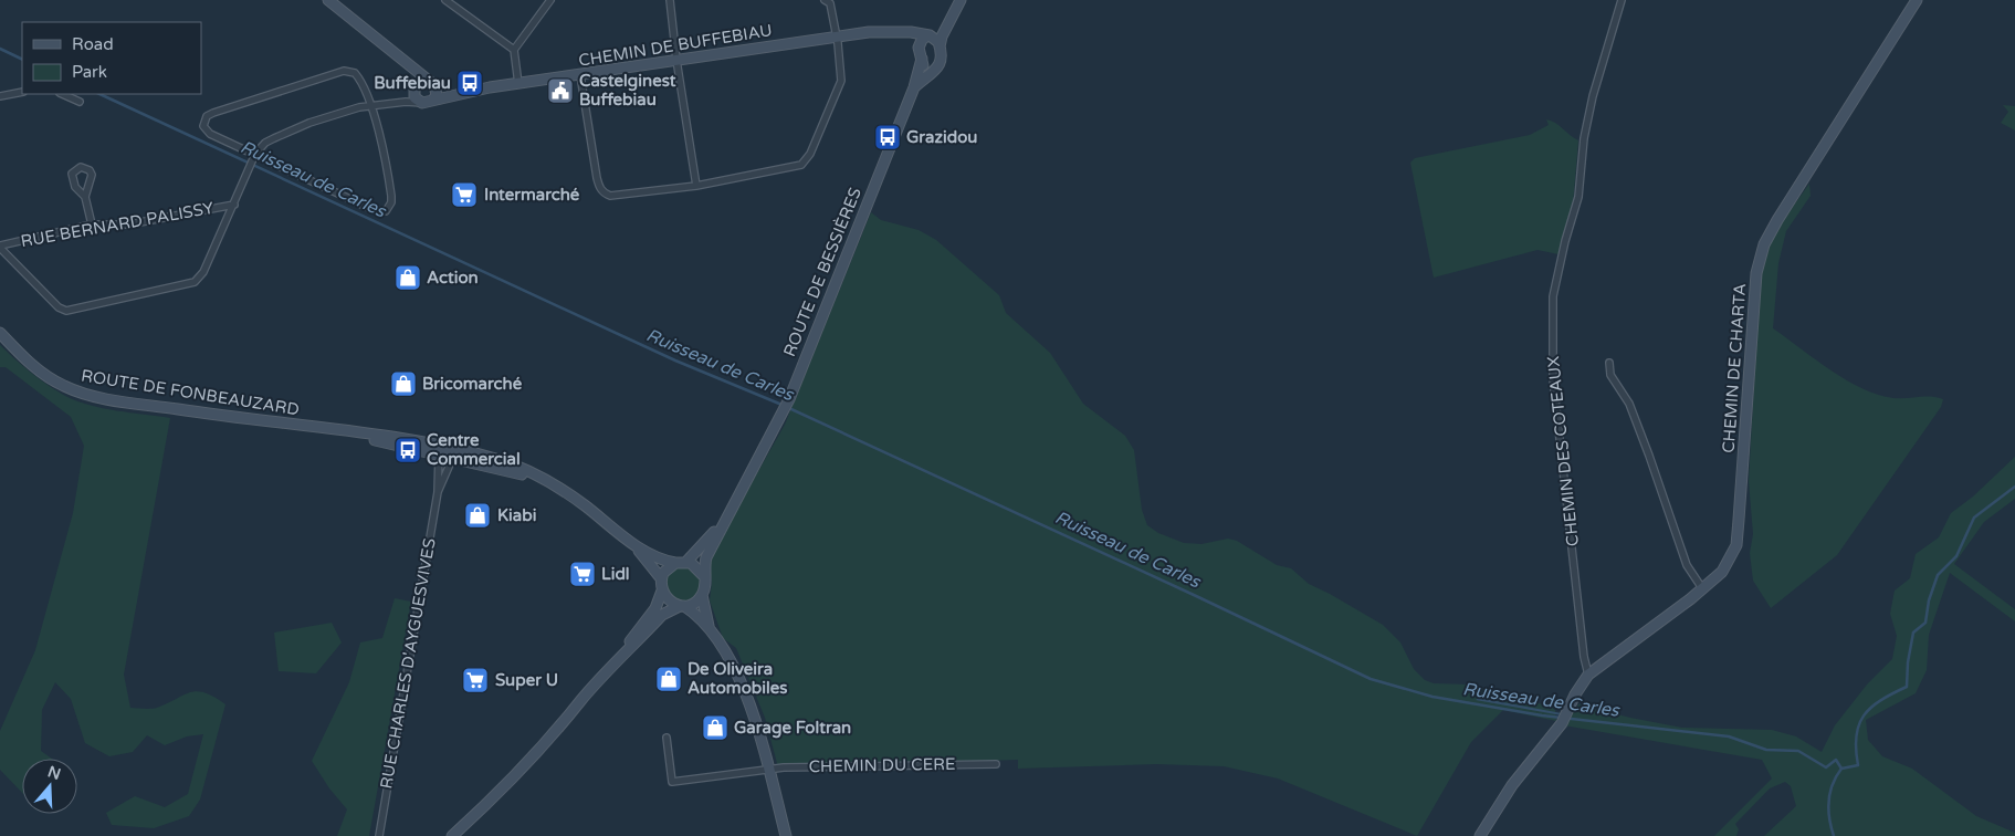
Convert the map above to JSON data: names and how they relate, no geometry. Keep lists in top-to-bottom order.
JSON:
{
  "streets": {
    "street": [
      "CHEMIN DE BUFFEBIAU",
      "RUE BERNARD PALISSY",
      "ROUTE DE BESSIÈRES",
      "CHEMIN DE CHARTA",
      "ROUTE DE FONBEAUZARD",
      "CHEMIN DES COTEAUX",
      "RUE CHARLES D'AYGUESVIVES",
      "CHEMIN DU CERE"
    ]
  },
  "crossings": [
    ["CHEMIN DE CHARTA", "CHEMIN DES COTEAUX"],
    ["ROUTE DE FONBEAUZARD", "RUE CHARLES D'AYGUESVIVES"]
  ],
  "water": ["Ruisseau de Carles"],
  "places": {
    "bus stop": ["Buffebiau", "Grazidou", "Centre Commercial"],
    "public building": ["Castelginest Buffebiau"],
    "supermarket": ["Intermarché", "Lidl", "Super U"],
    "shop": [
      "Action",
      "Bricomarché",
      "Kiabi",
      "De Oliveira Automobiles",
      "Garage Foltran"
    ]
  },
  "legend": ["Road", "Park"],
  "north": "top"
}
